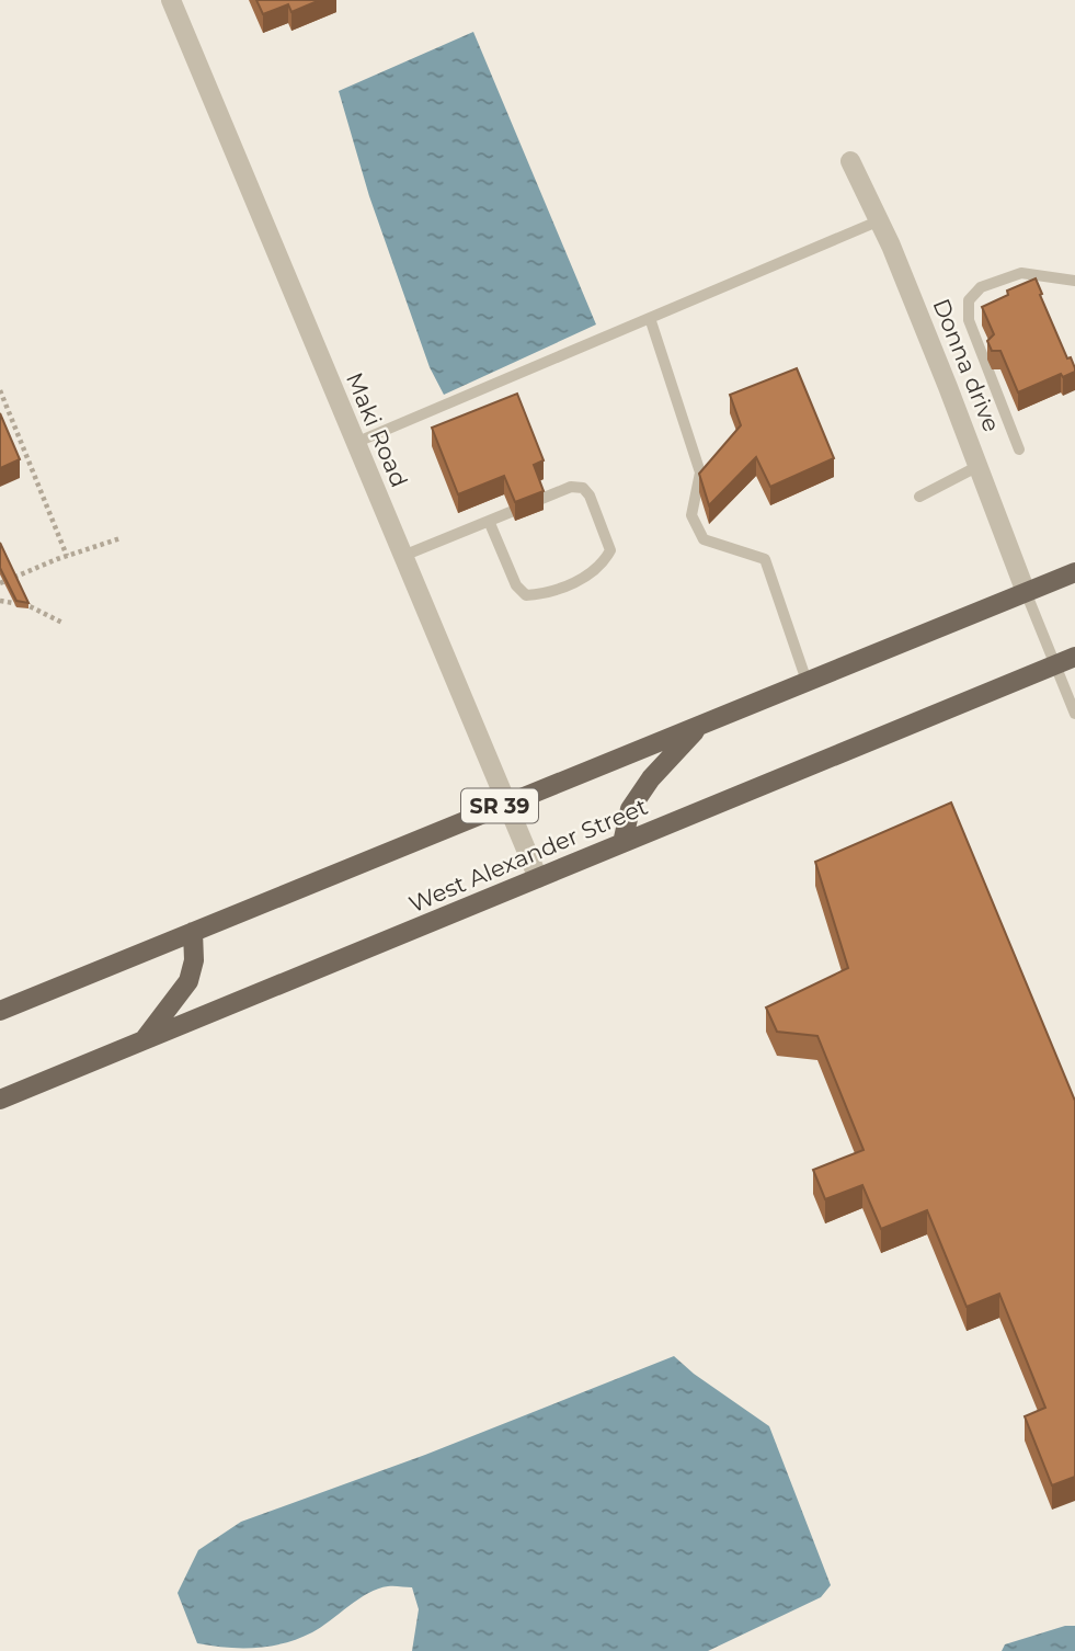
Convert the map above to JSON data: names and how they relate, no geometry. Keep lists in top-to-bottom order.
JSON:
{
  "streets": {
    "main road": ["SR 39", "West Alexander Street"],
    "street": ["Donna drive", "Maki Road"]
  },
  "crossings": [
    ["Donna drive", "SR 39"],
    ["Maki Road", "SR 39"],
    ["Maki Road", "West Alexander Street"]
  ]
}
